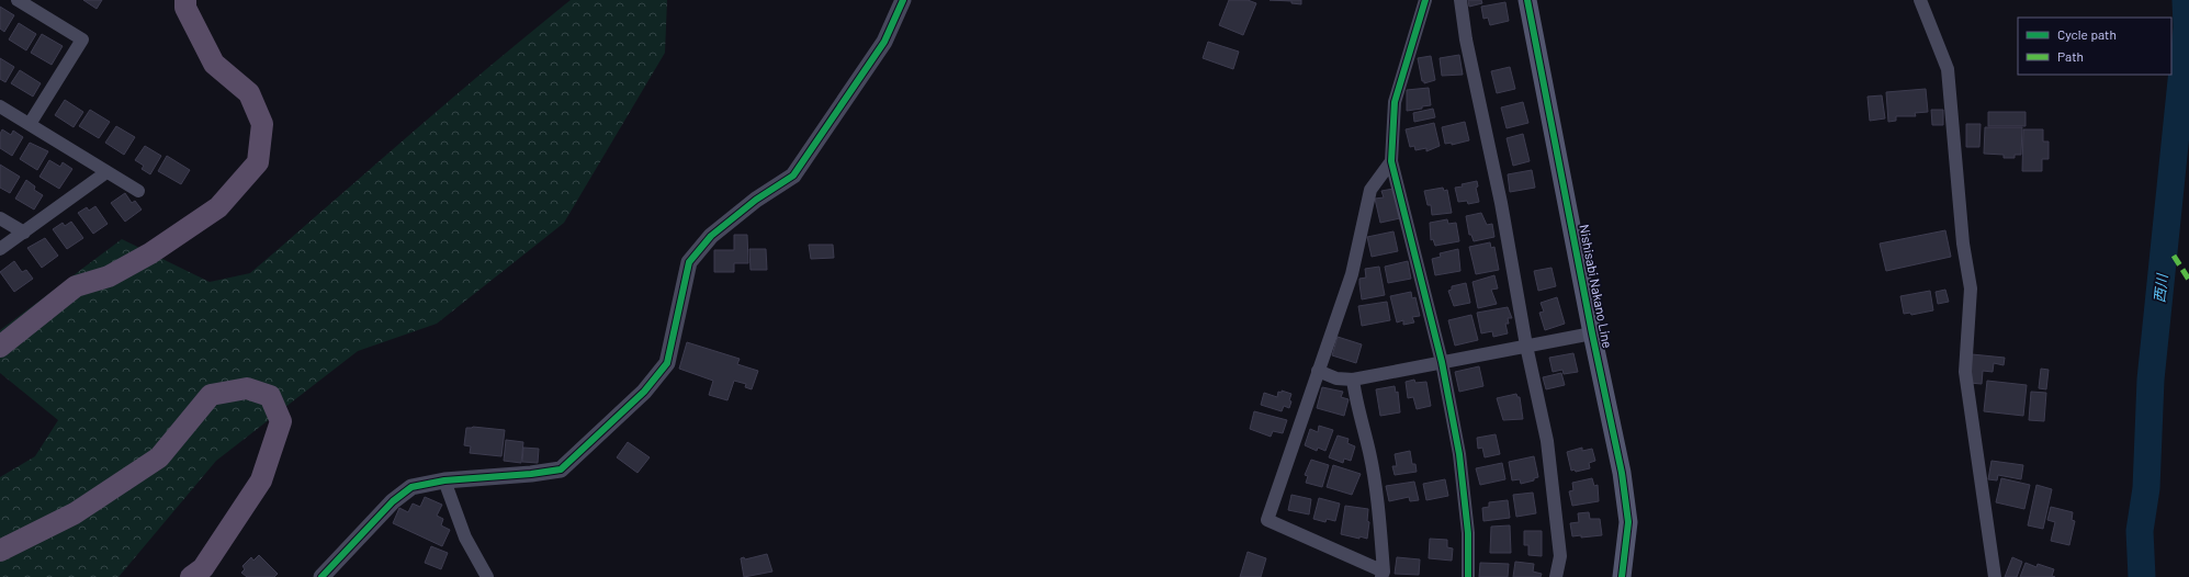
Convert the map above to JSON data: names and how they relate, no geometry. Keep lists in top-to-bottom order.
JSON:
{
  "streets": {
    "main road": ["Nishisabi Nakano Line"]
  },
  "water": ["西川"],
  "legend": ["Cycle path", "Path"]
}
